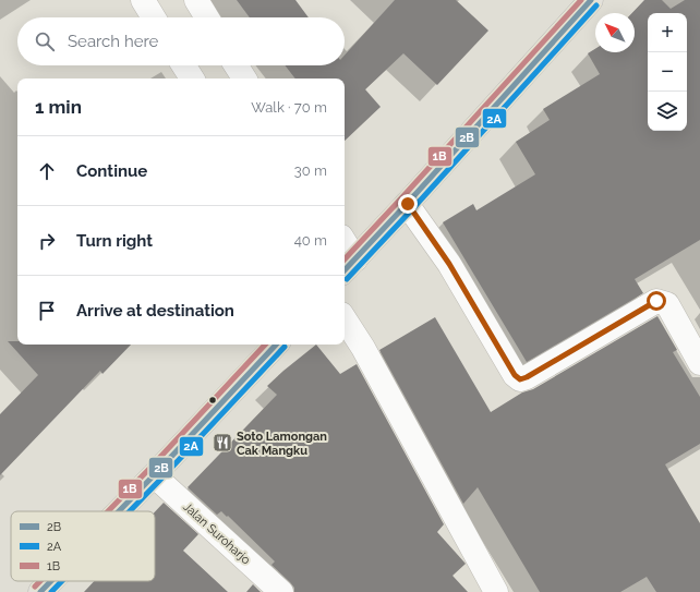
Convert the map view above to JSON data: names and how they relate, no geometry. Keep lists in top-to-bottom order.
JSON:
{
  "streets": {
    "street": ["Jalan Suroharjo"]
  },
  "places": {
    "restaurant": ["Soto Lamongan Cak Mangku"]
  },
  "lines": ["transit line 2B", "transit line 1B", "transit line 2A"],
  "legend": ["2B", "2A", "1B"],
  "north": "top left",
  "page": {
    "map_buttons": ["+", "−"],
    "search": "Search here",
    "heading": ["1 min", "Walk · 70 m"],
    "list": [
      ["Continue", "30 m"],
      ["Turn right", "40 m"],
      "Arrive at destination"
    ]
  }
}
